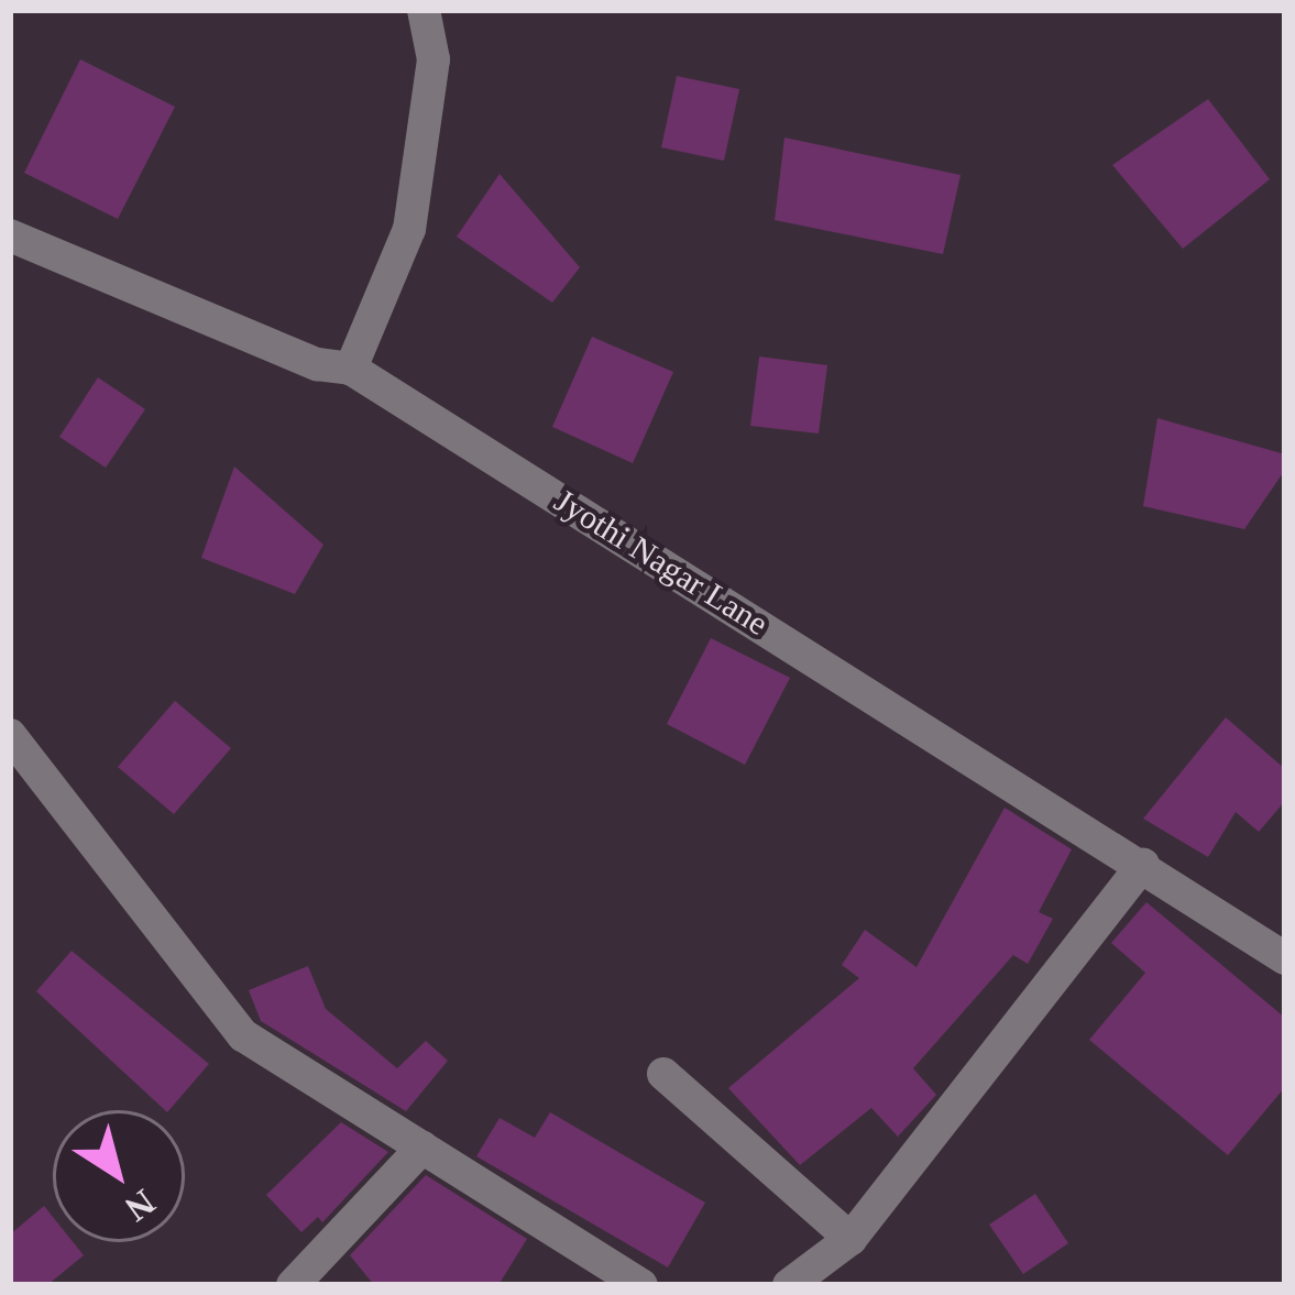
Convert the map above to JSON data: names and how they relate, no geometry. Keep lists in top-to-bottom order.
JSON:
{
  "streets": {
    "street": ["Jyothi Nagar Lane"]
  },
  "north": "bottom right"
}
